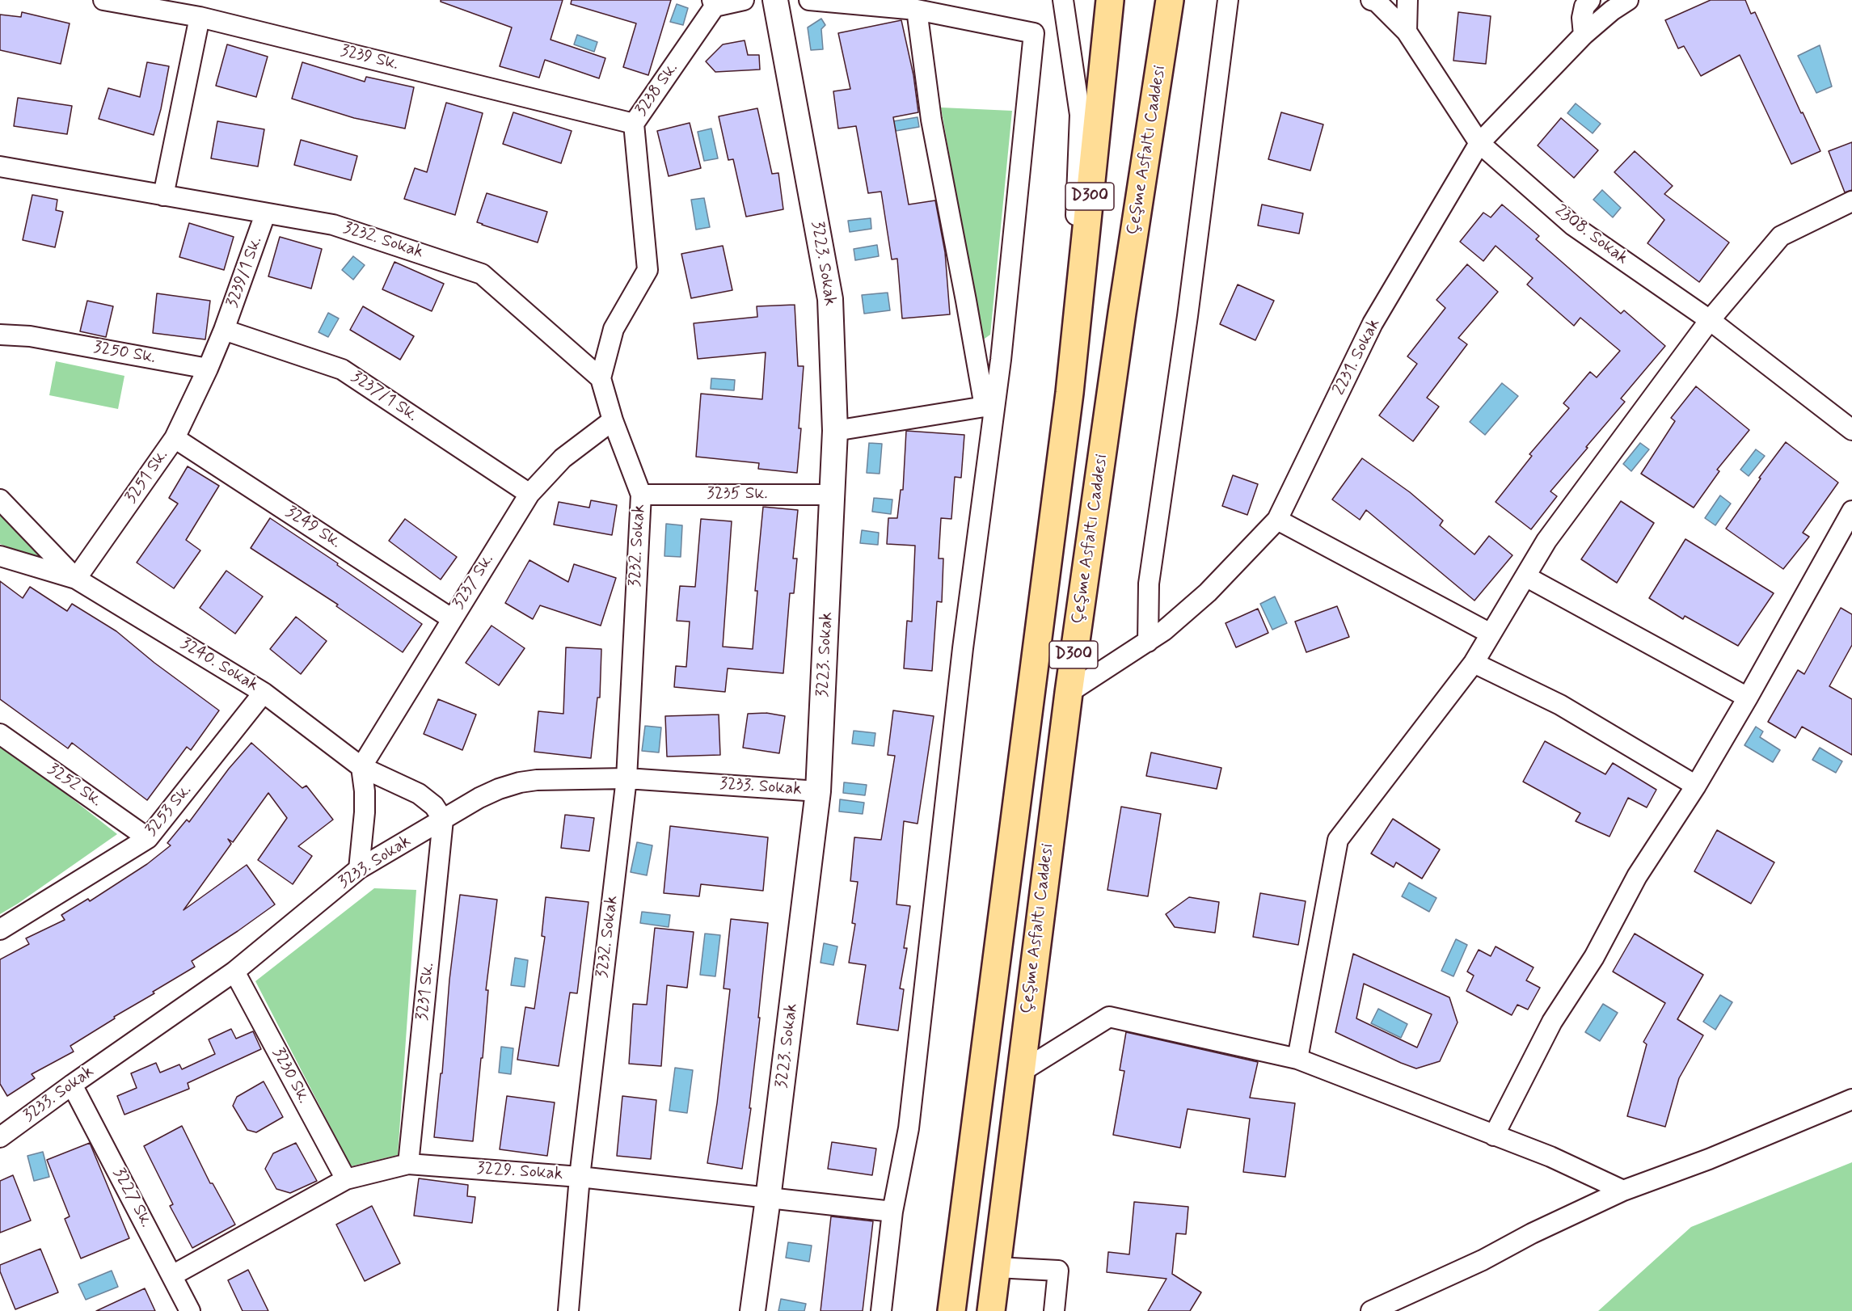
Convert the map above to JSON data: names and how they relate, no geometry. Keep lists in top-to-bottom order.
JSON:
{
  "streets": {
    "highway": ["Çeşme Asfaltı Caddesi", "D300"],
    "street": [
      "3239 Sk.",
      "3238 Sk.",
      "2308. Sokak",
      "3232. Sokak",
      "3223. Sokak",
      "3239/1 Sk.",
      "3250 Sk.",
      "2231. Sokak",
      "3237/1 Sk.",
      "3251 Sk.",
      "3235 Sk.",
      "3249 Sk.",
      "3237 Sk.",
      "3240. Sokak",
      "3252 Sk.",
      "3233. Sokak",
      "3253 Sk.",
      "3231 Sk.",
      "3230 Sk.",
      "3229. Sokak",
      "3227 Sk."
    ]
  },
  "crossings": [
    ["3239 Sk.", "3238 Sk."],
    ["3238 Sk.", "3232. Sokak"],
    ["Çeşme Asfaltı Caddesi", "2231. Sokak"],
    ["2308. Sokak", "2231. Sokak"],
    ["3232. Sokak", "3239/1 Sk."],
    ["3232. Sokak", "3235 Sk."],
    ["3232. Sokak", "3237 Sk."],
    ["3232. Sokak", "3233. Sokak"],
    ["3232. Sokak", "3229. Sokak"],
    ["3223. Sokak", "3235 Sk."],
    ["3223. Sokak", "3233. Sokak"],
    ["3223. Sokak", "3229. Sokak"],
    ["3239/1 Sk.", "3237/1 Sk."],
    ["3250 Sk.", "3251 Sk."],
    ["3237/1 Sk.", "3237 Sk."],
    ["3251 Sk.", "3249 Sk."],
    ["3251 Sk.", "3240. Sokak"],
    ["3249 Sk.", "3237 Sk."],
    ["3237 Sk.", "3240. Sokak"],
    ["3240. Sokak", "3233. Sokak"],
    ["3240. Sokak", "3253 Sk."],
    ["3240. Sokak", "3231 Sk."],
    ["3252 Sk.", "3253 Sk."],
    ["3233. Sokak", "3231 Sk."],
    ["3233. Sokak", "3230 Sk."],
    ["3233. Sokak", "3227 Sk."],
    ["3231 Sk.", "3229. Sokak"],
    ["3230 Sk.", "3229. Sokak"],
    ["3229. Sokak", "3227 Sk."]
  ]
}
